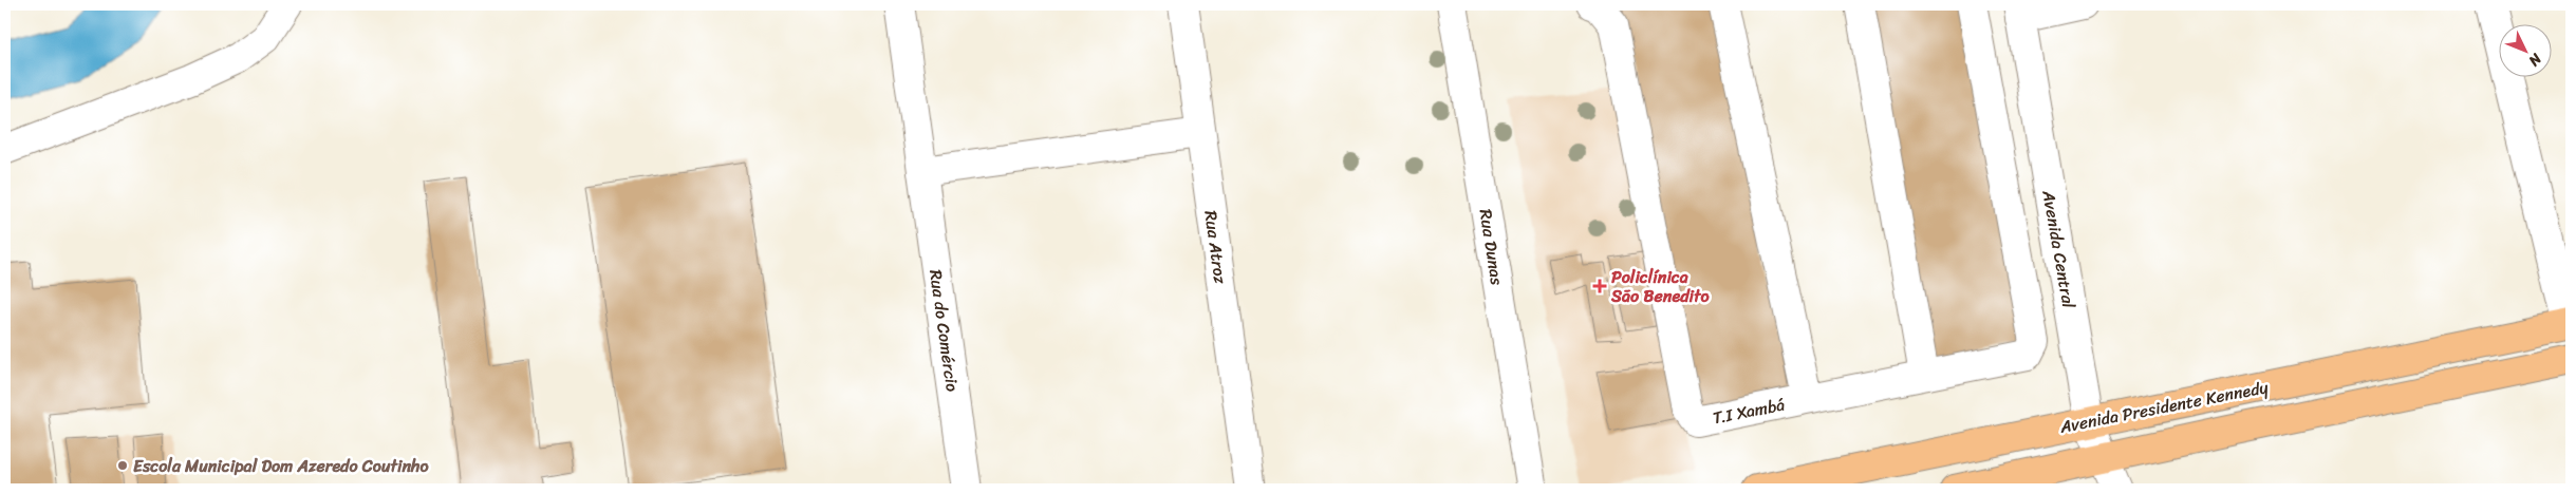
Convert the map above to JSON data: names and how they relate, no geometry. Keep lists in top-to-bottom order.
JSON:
{
  "streets": {
    "main road": ["Avenida Presidente Kennedy"],
    "street": [
      "Rua Atroz",
      "Rua Dunas",
      "Avenida Central",
      "Rua do Comércio",
      "T.I Xambá"
    ]
  },
  "crossings": [
    ["Avenida Central", "Avenida Presidente Kennedy"]
  ],
  "places": {
    "health": ["Policlínica São Benedito"],
    "other": ["Escola Municipal Dom Azeredo Coutinho"]
  },
  "north": "bottom right"
}
